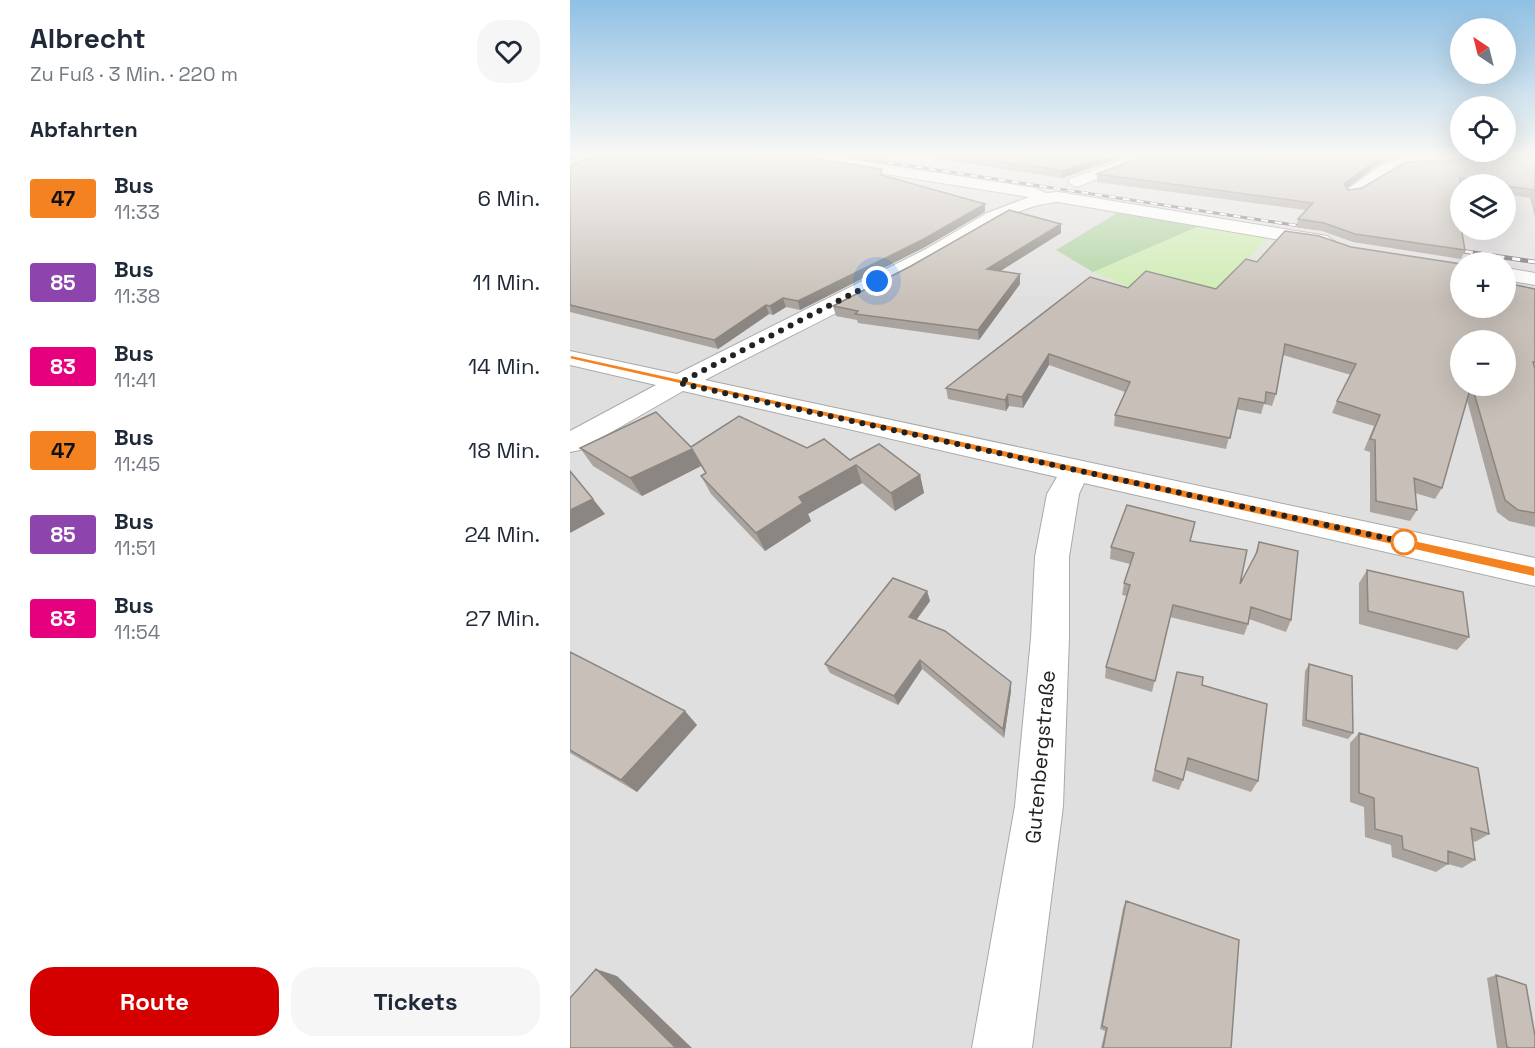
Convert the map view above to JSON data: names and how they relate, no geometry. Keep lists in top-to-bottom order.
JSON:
{
  "streets": {
    "street": ["Gutenbergstraße"]
  },
  "lines": ["bus line 47"],
  "north": "top left",
  "page": {
    "heading": [
      ["Albrecht", "Zu Fuß · 3 Min. · 220 m"],
      "Abfahrten"
    ],
    "map_buttons": ["+", "−"],
    "list": [
      {
        "mark": "47",
        "name": "Bus",
        "note": "11:33",
        "value": "6 Min."
      },
      {
        "mark": "85",
        "name": "Bus",
        "note": "11:38",
        "value": "11 Min."
      },
      {
        "mark": "83",
        "name": "Bus",
        "note": "11:41",
        "value": "14 Min."
      },
      {
        "mark": "47",
        "name": "Bus",
        "note": "11:45",
        "value": "18 Min."
      },
      {
        "mark": "85",
        "name": "Bus",
        "note": "11:51",
        "value": "24 Min."
      },
      {
        "mark": "83",
        "name": "Bus",
        "note": "11:54",
        "value": "27 Min."
      }
    ],
    "buttons": ["Route", "Tickets"]
  }
}
